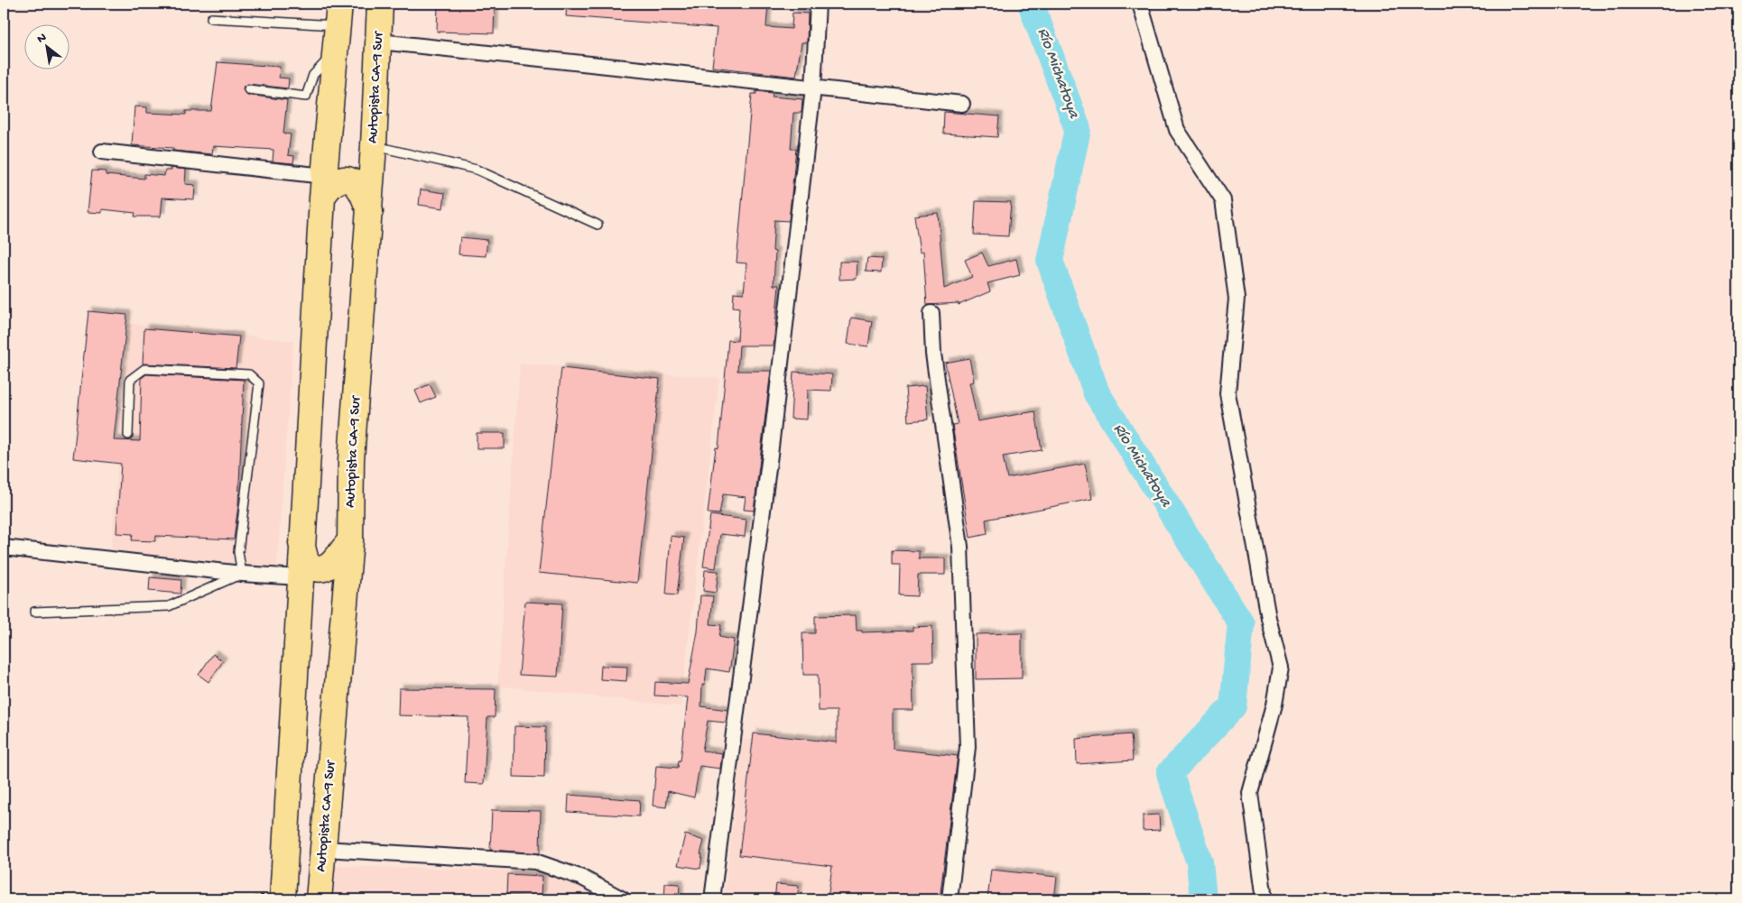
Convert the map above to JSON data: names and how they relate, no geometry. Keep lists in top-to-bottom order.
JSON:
{
  "streets": {
    "highway": ["Autopista CA-9 Sur"]
  },
  "water": ["Río Michatoya"],
  "north": "top left"
}
